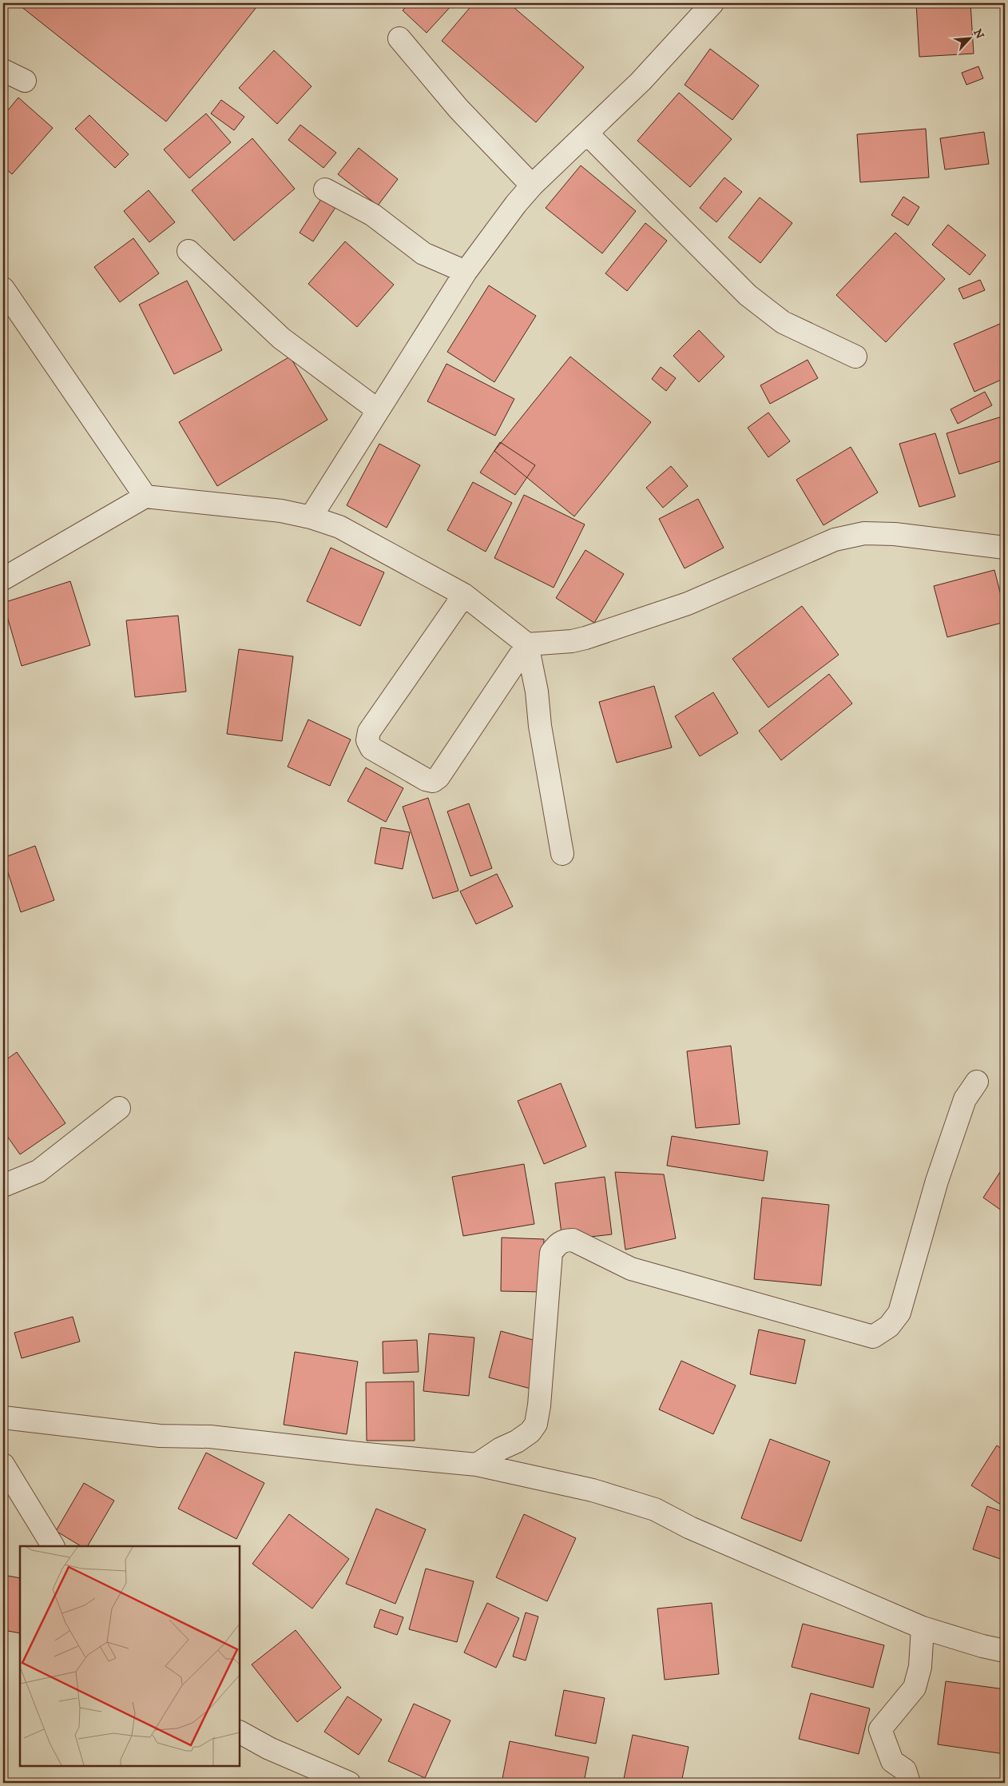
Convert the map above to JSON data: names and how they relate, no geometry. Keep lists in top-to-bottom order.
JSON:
{
  "north": "top right"
}
